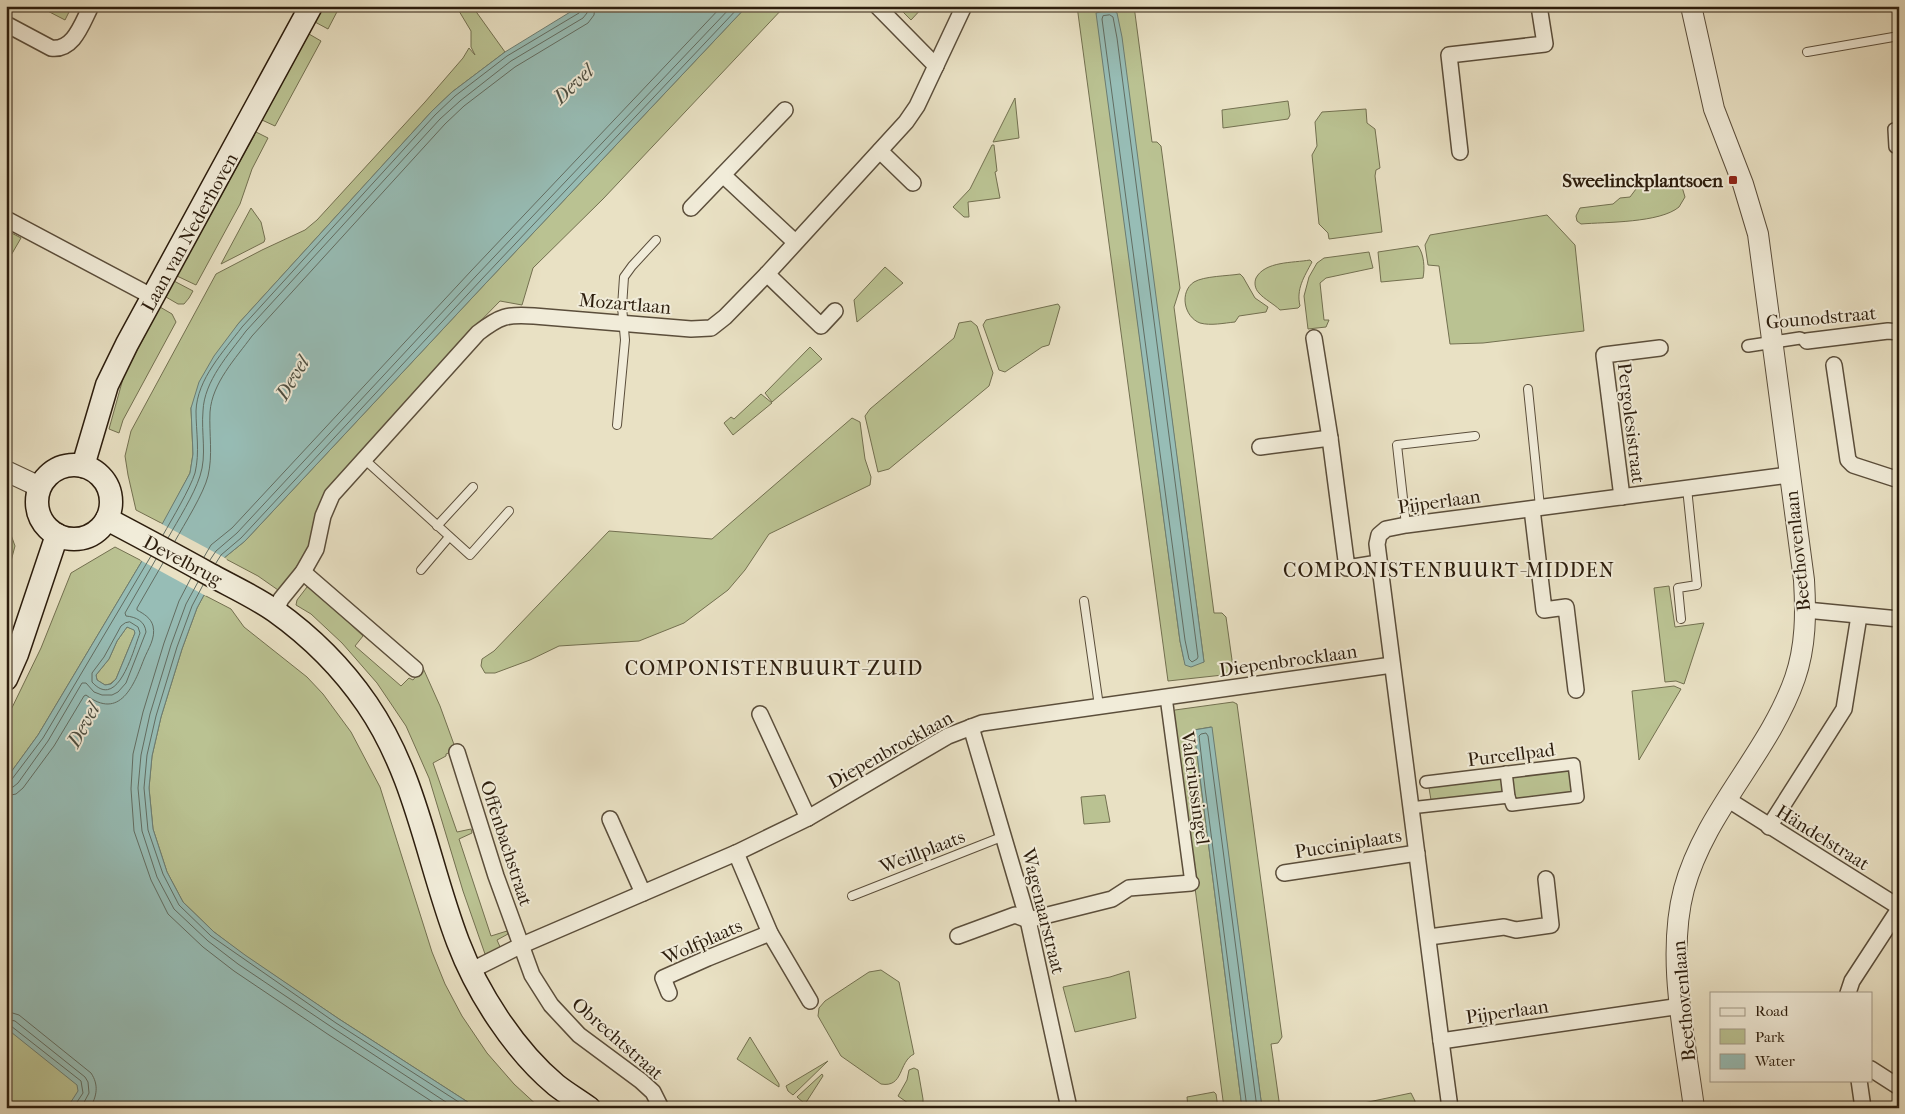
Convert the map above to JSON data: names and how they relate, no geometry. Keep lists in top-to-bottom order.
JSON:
{
  "streets": {
    "main road": ["Laan van Nederhoven", "Develbrug"],
    "street": [
      "Mozartlaan",
      "Gounodstraat",
      "Pergolesistraat",
      "Pijperlaan",
      "Beethovenlaan",
      "Diepenbrocklaan",
      "Purcellpad",
      "Valeriussingel",
      "Händelstraat",
      "Offenbachstraat",
      "Pucciniplaats",
      "Wagenaarstraat",
      "Wolfplaats",
      "Obrechtstraat"
    ],
    "lane": ["Weillplaats"]
  },
  "crossings": [
    ["Laan van Nederhoven", "Develbrug"],
    ["Mozartlaan", "Develbrug"],
    ["Gounodstraat", "Beethovenlaan"],
    ["Pergolesistraat", "Pijperlaan"],
    ["Pijperlaan", "Beethovenlaan"],
    ["Pijperlaan", "Diepenbrocklaan"],
    ["Pijperlaan", "Purcellpad"],
    ["Pijperlaan", "Pucciniplaats"],
    ["Beethovenlaan", "Händelstraat"],
    ["Develbrug", "Diepenbrocklaan"],
    ["Diepenbrocklaan", "Valeriussingel"],
    ["Diepenbrocklaan", "Offenbachstraat"],
    ["Diepenbrocklaan", "Wagenaarstraat"],
    ["Diepenbrocklaan", "Obrechtstraat"],
    ["Offenbachstraat", "Obrechtstraat"],
    ["Weillplaats", "Wagenaarstraat"]
  ],
  "districts": ["COMPONISTENBUURT-MIDDEN", "COMPONISTENBUURT-ZUID"],
  "water": ["Devel"],
  "places": {
    "transit": ["Sweelinckplantsoen"]
  },
  "legend": ["Road", "Park", "Water"]
}
